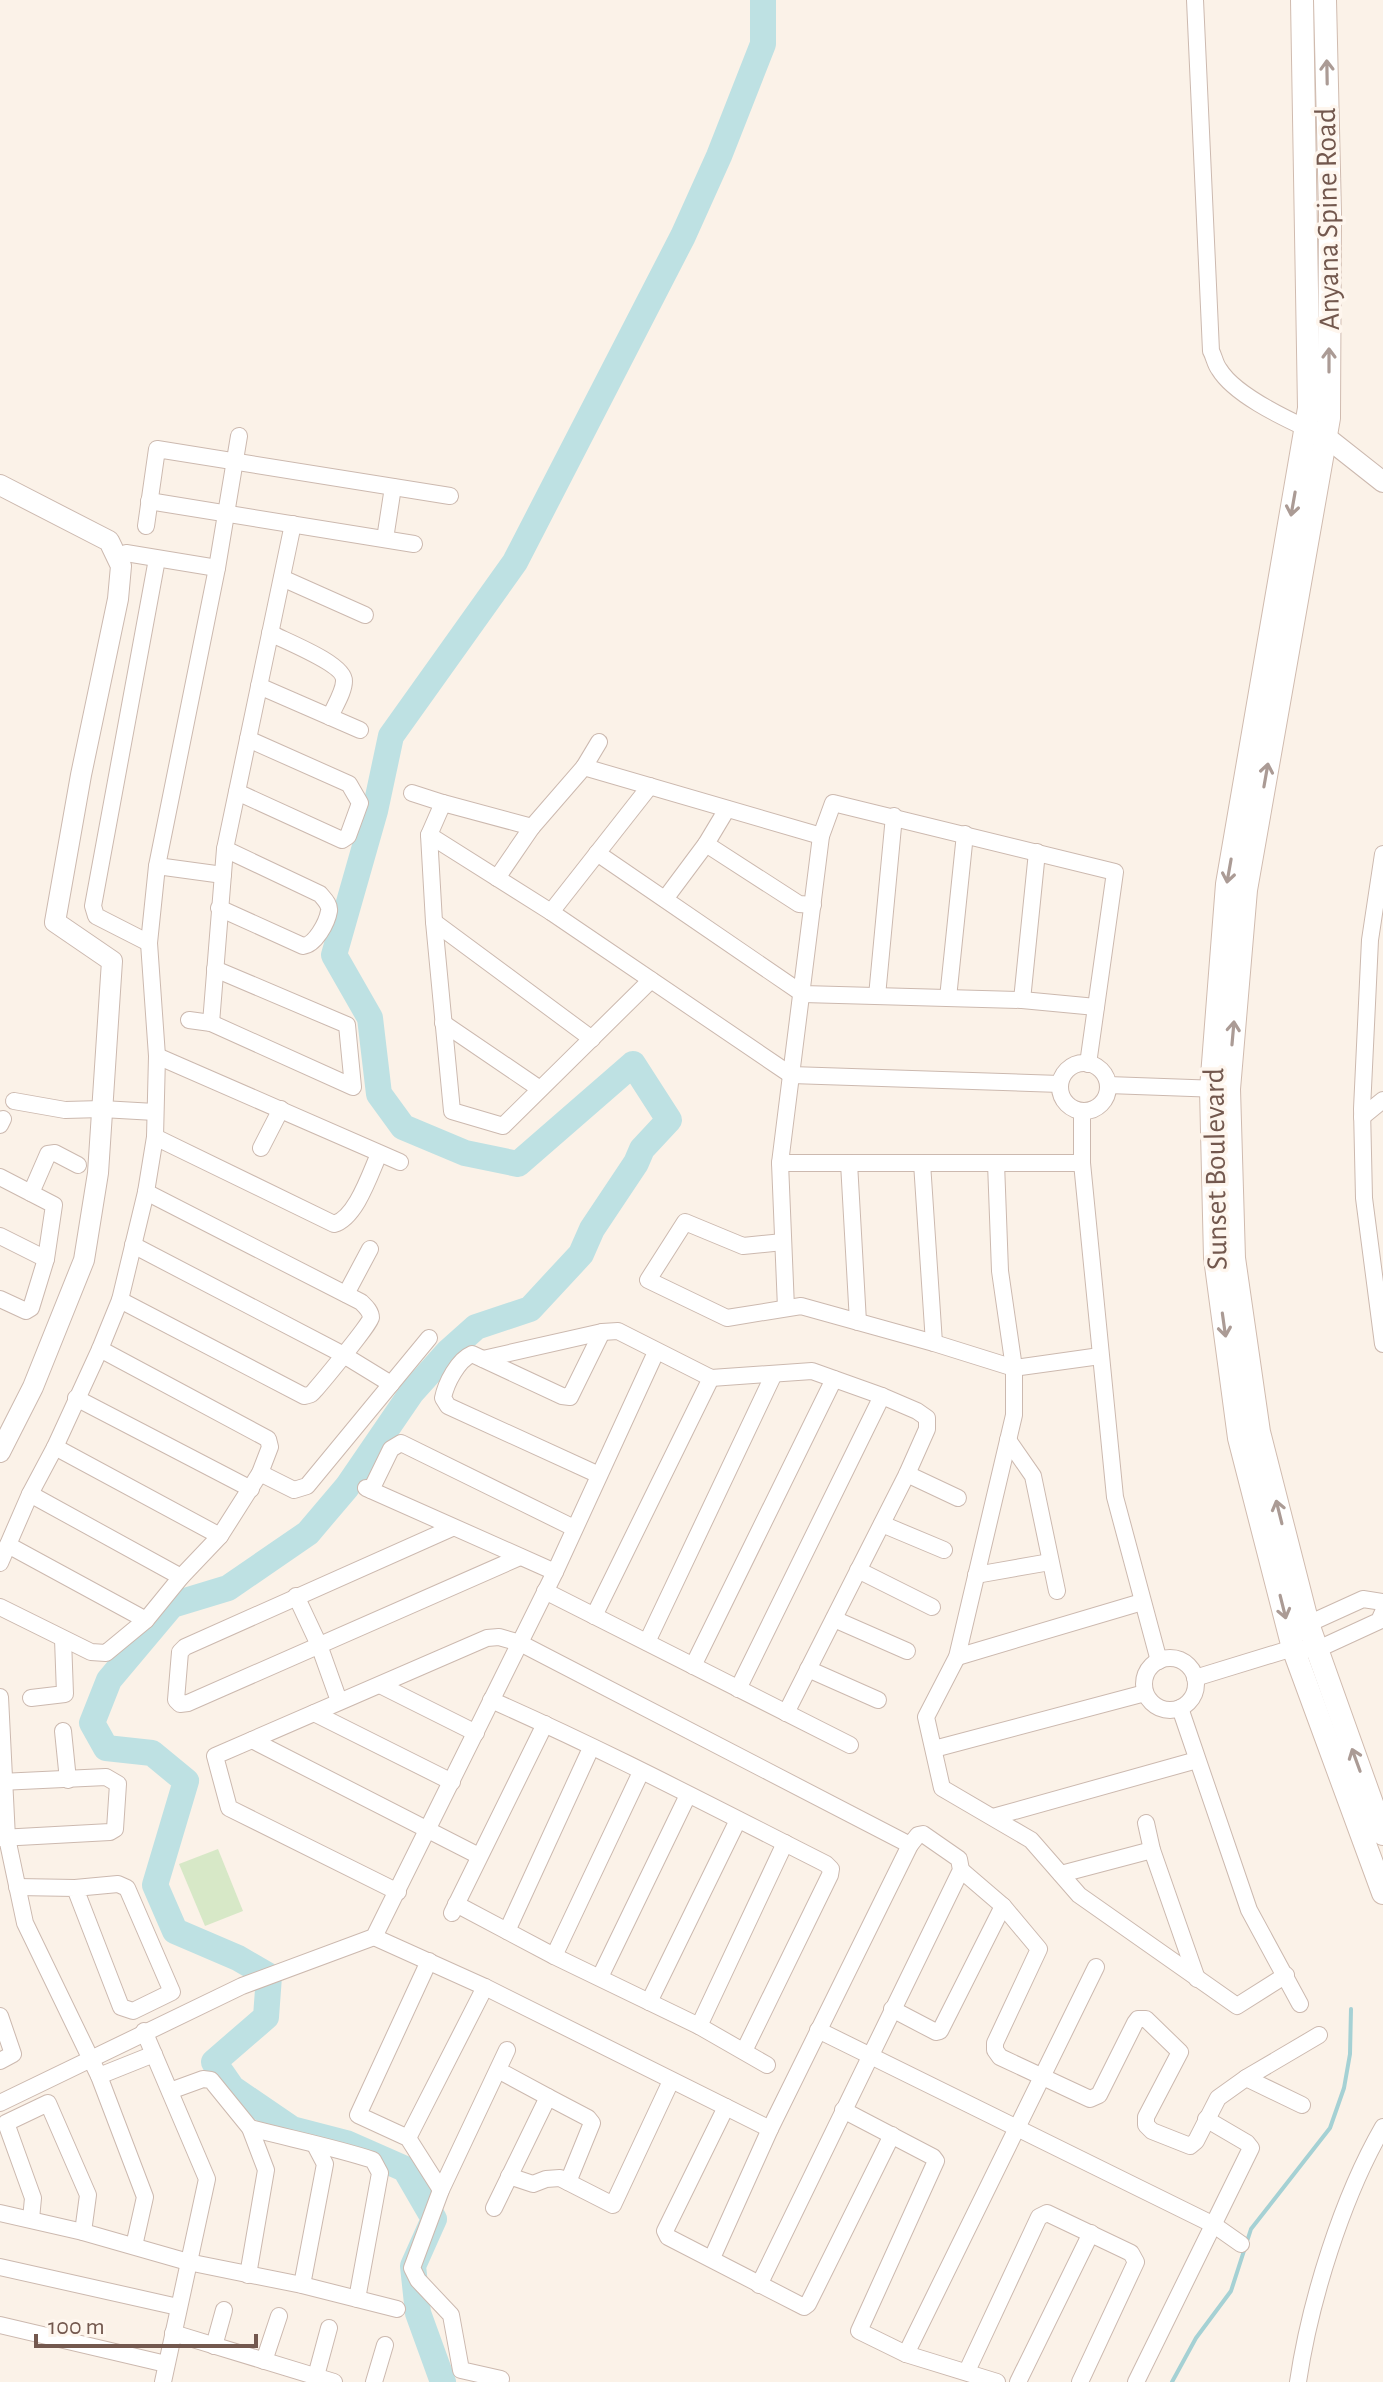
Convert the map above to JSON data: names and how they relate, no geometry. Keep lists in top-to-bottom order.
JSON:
{
  "streets": {
    "main road": ["Anyana Spine Road", "Sunset Boulevard"]
  },
  "crossings": [
    ["Anyana Spine Road", "Sunset Boulevard"]
  ],
  "scale_bar": "100 m"
}
